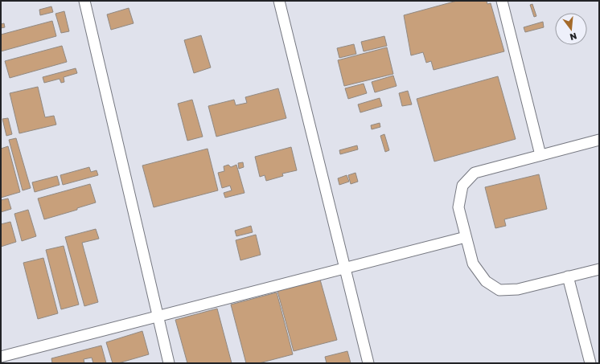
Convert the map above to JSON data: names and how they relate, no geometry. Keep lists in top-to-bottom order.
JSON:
{
  "north": "bottom"
}
